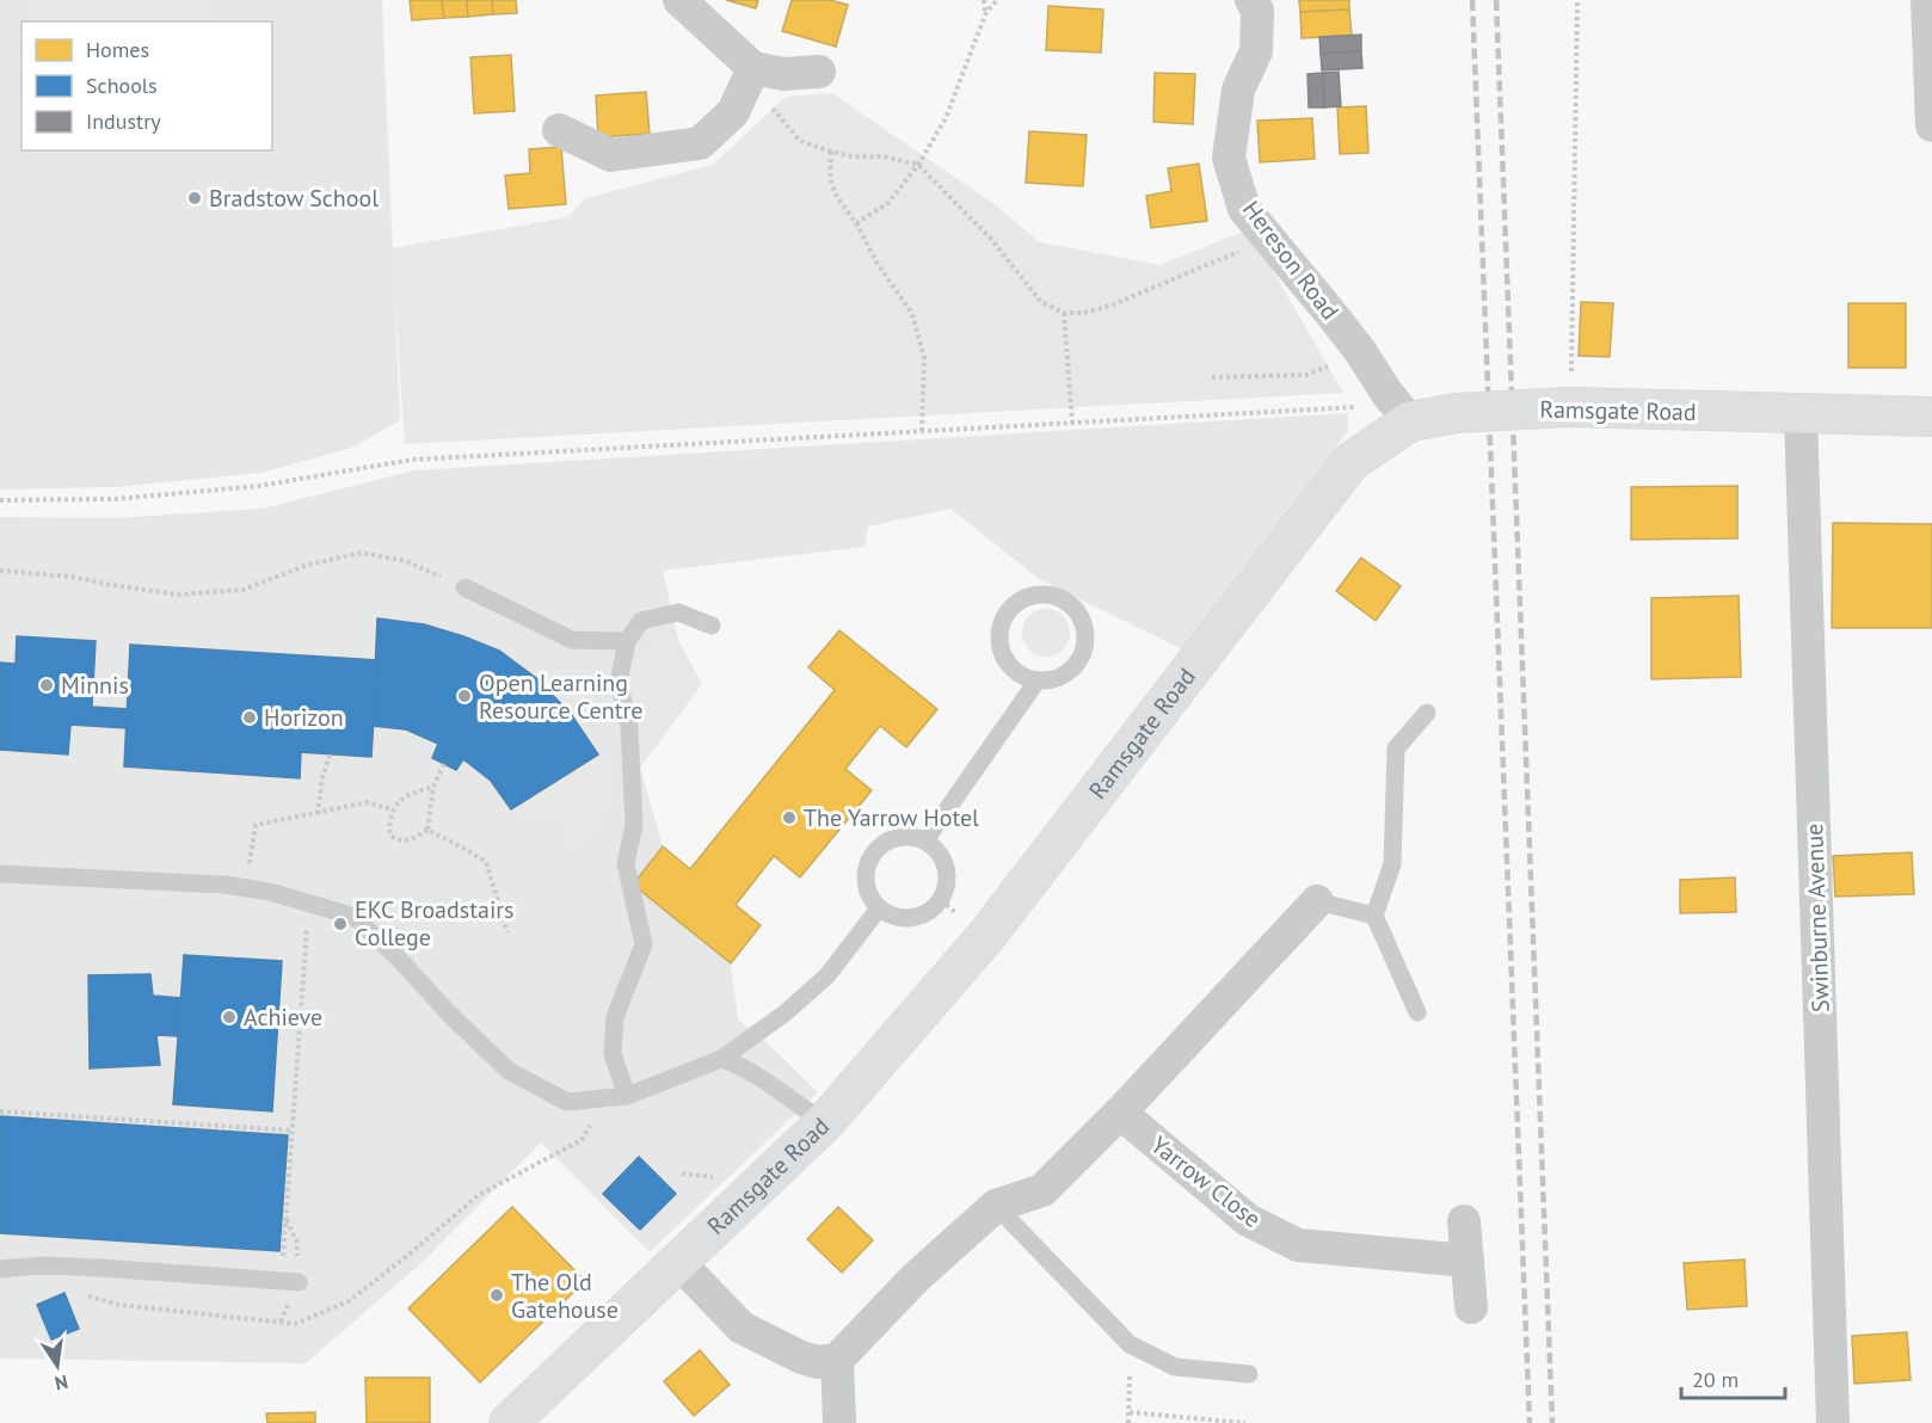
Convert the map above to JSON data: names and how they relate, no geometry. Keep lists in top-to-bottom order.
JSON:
{
  "streets": {
    "main road": ["Ramsgate Road"],
    "street": ["Hereson Road", "Swinburne Avenue", "Yarrow Close"]
  },
  "crossings": [
    ["Hereson Road", "Ramsgate Road"],
    ["Ramsgate Road", "Swinburne Avenue"]
  ],
  "places": [
    "Bradstow School",
    "Minnis",
    "Open Learning Resource Centre",
    "Horizon",
    "The Yarrow Hotel",
    "EKC Broadstairs College",
    "Achieve",
    "The Old Gatehouse"
  ],
  "legend": ["Homes", "Schools", "Industry"],
  "scale_bar": "20 m",
  "north": "bottom"
}
